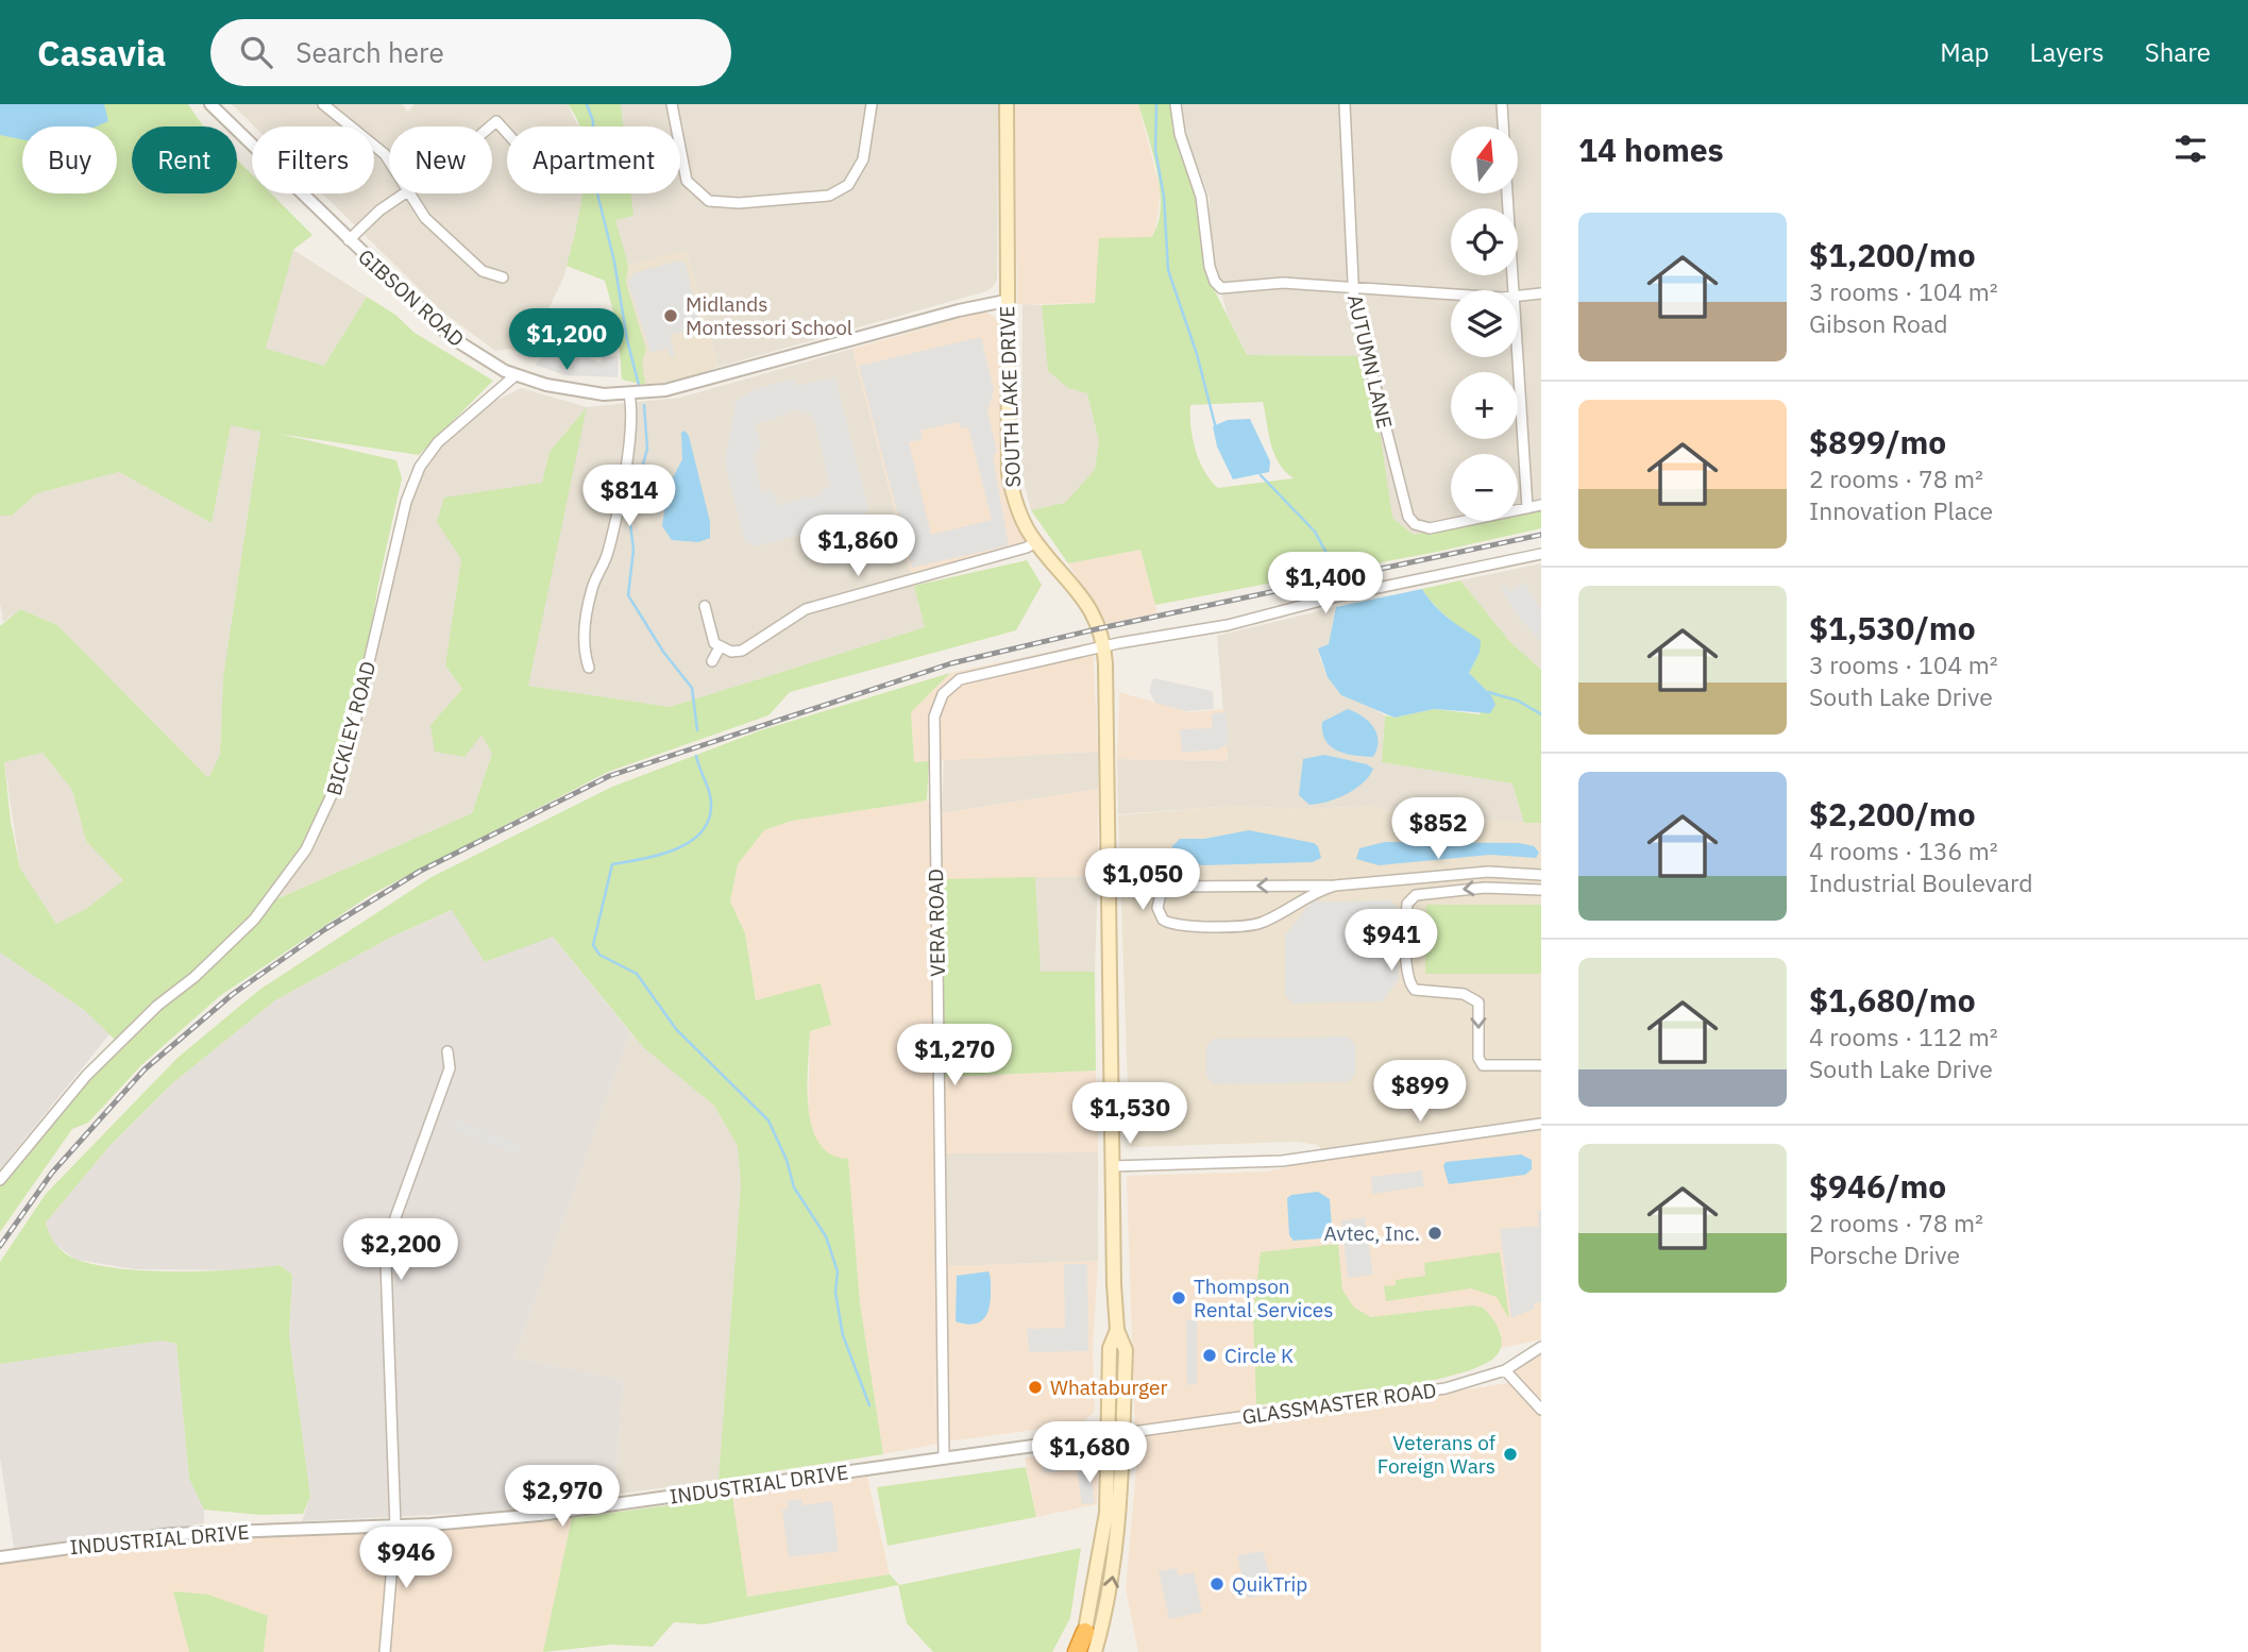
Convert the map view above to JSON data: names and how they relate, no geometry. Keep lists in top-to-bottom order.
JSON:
{
  "streets": {
    "main road": ["SOUTH LAKE DRIVE"],
    "street": [
      "GIBSON ROAD",
      "AUTUMN LANE",
      "BICKLEY ROAD",
      "VERA ROAD",
      "GLASSMASTER ROAD",
      "INDUSTRIAL DRIVE"
    ]
  },
  "crossings": [
    ["GIBSON ROAD", "SOUTH LAKE DRIVE"],
    ["GIBSON ROAD", "BICKLEY ROAD"],
    ["SOUTH LAKE DRIVE", "VERA ROAD"],
    ["SOUTH LAKE DRIVE", "GLASSMASTER ROAD"],
    ["SOUTH LAKE DRIVE", "INDUSTRIAL DRIVE"],
    ["VERA ROAD", "INDUSTRIAL DRIVE"],
    ["GLASSMASTER ROAD", "INDUSTRIAL DRIVE"]
  ],
  "places": [
    "Midlands Montessori School",
    "Avtec, Inc.",
    "Thompson Rental Services",
    "Circle K",
    "Whataburger",
    "Veterans of Foreign Wars",
    "QuikTrip"
  ],
  "north": "top",
  "page": {
    "header": "Casavia",
    "search": "Search here",
    "nav": ["Map", "Layers", "Share"],
    "heading": "14 homes",
    "map_buttons": ["+", "−"],
    "chip": [
      "Buy",
      "Rent",
      "Filters",
      "New",
      "Apartment"
    ],
    "list": [
      {
        "name": "$1,200/mo",
        "note": "3 rooms · 104 m² · Gibson Road"
      },
      {
        "name": "$899/mo",
        "note": "2 rooms · 78 m² · Innovation Place"
      },
      {
        "name": "$1,530/mo",
        "note": "3 rooms · 104 m² · South Lake Drive"
      },
      {
        "name": "$2,200/mo",
        "note": "4 rooms · 136 m² · Industrial Boulevard"
      },
      {
        "name": "$1,680/mo",
        "note": "4 rooms · 112 m² · South Lake Drive"
      },
      {
        "name": "$946/mo",
        "note": "2 rooms · 78 m² · Porsche Drive"
      }
    ],
    "price": [
      "$1,200",
      "$814",
      "$1,860",
      "$1,400",
      "$852",
      "$1,050",
      "$941",
      "$1,270",
      "$899",
      "$1,530",
      "$2,200",
      "$1,680",
      "$2,970",
      "$946"
    ]
  }
}
